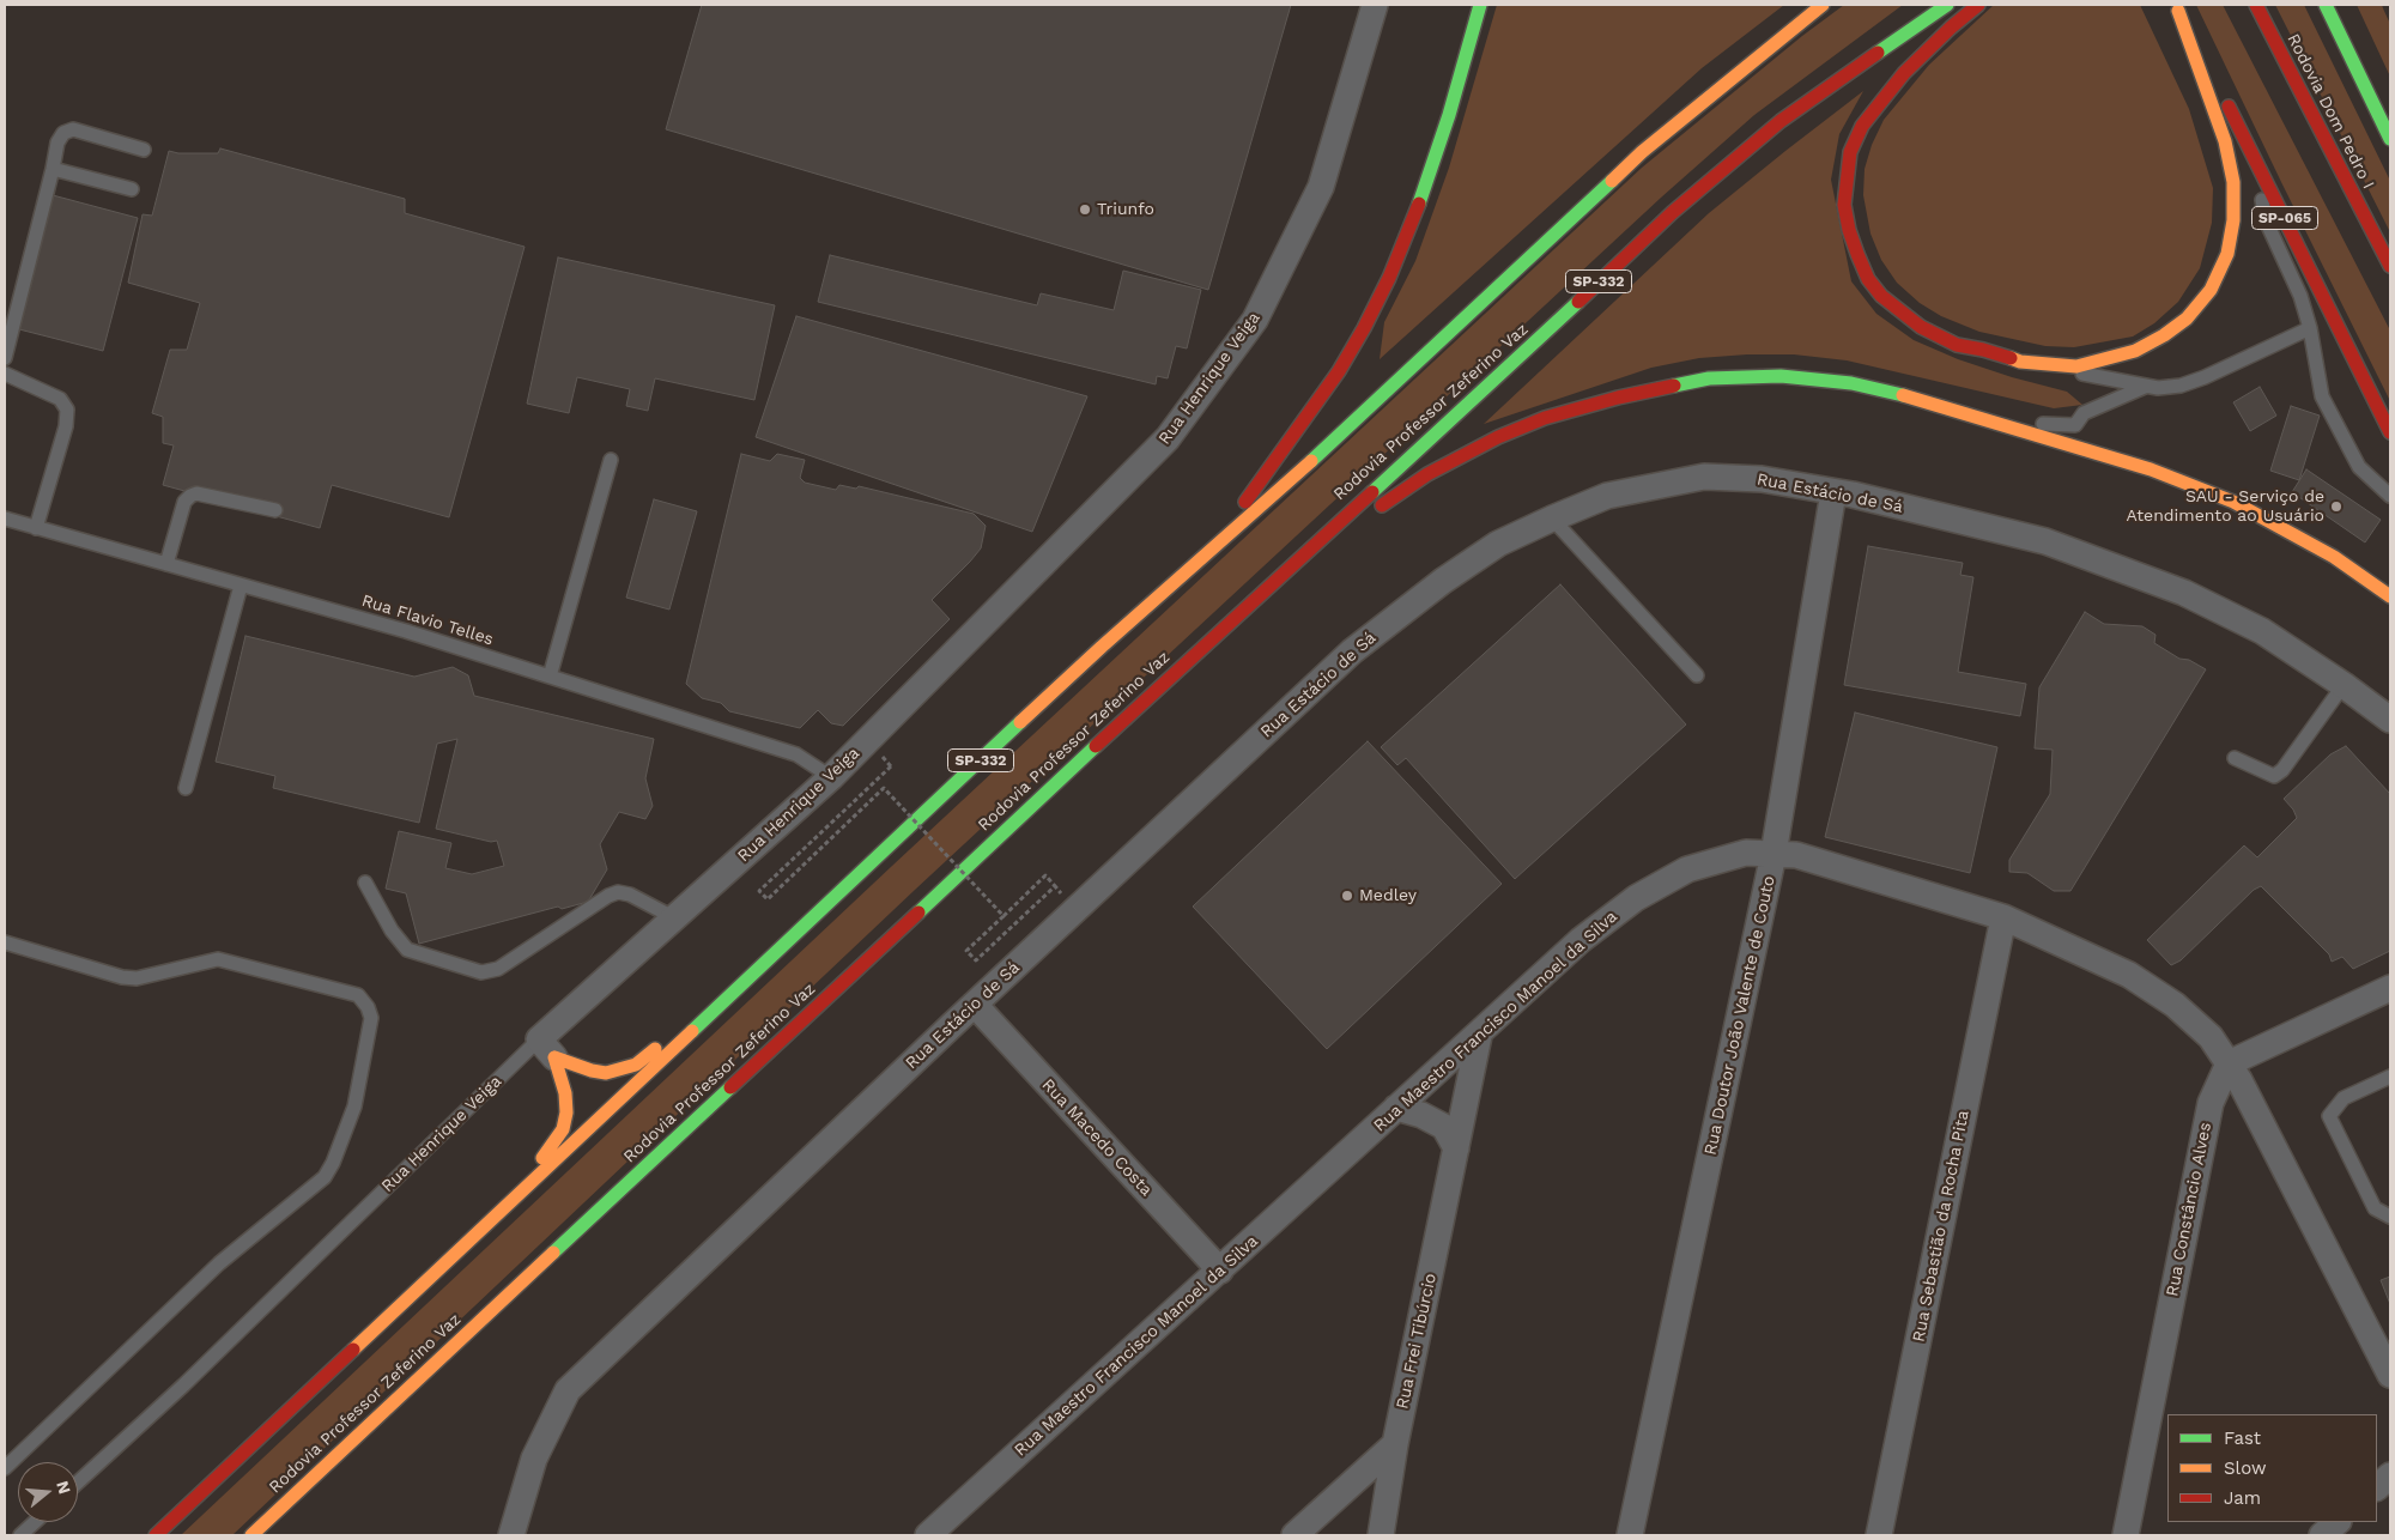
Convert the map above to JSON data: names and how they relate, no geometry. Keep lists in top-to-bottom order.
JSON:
{
  "streets": {
    "highway": [
      "Rodovia Dom Pedro I",
      "SP-065",
      "SP-332",
      "Rodovia Professor Zeferino Vaz"
    ],
    "street": [
      "Rua Henrique Veiga",
      "Rua Estácio de Sá",
      "Rua Doutor João Valente de Couto",
      "Rua Maestro Francisco Manoel da Silva",
      "Rua Macedo Costa",
      "Rua Constâncio Alves",
      "Rua Sebastião da Rocha Pita",
      "Rua Frei Tibúrcio"
    ],
    "lane": ["Rua Flavio Telles"]
  },
  "crossings": [
    ["Rua Henrique Veiga", "Rua Flavio Telles"],
    ["Rua Estácio de Sá", "Rua Doutor João Valente de Couto"],
    ["Rua Estácio de Sá", "Rua Macedo Costa"],
    ["Rua Doutor João Valente de Couto", "Rua Maestro Francisco Manoel da Silva"],
    ["Rua Maestro Francisco Manoel da Silva", "Rua Macedo Costa"],
    ["Rua Maestro Francisco Manoel da Silva", "Rua Constâncio Alves"],
    ["Rua Maestro Francisco Manoel da Silva", "Rua Sebastião da Rocha Pita"],
    ["Rua Maestro Francisco Manoel da Silva", "Rua Frei Tibúrcio"]
  ],
  "places": ["Triunfo", "SAU - Serviço de Atendimento ao Usuário", "Medley"],
  "legend": ["Fast", "Slow", "Jam"],
  "north": "right"
}
